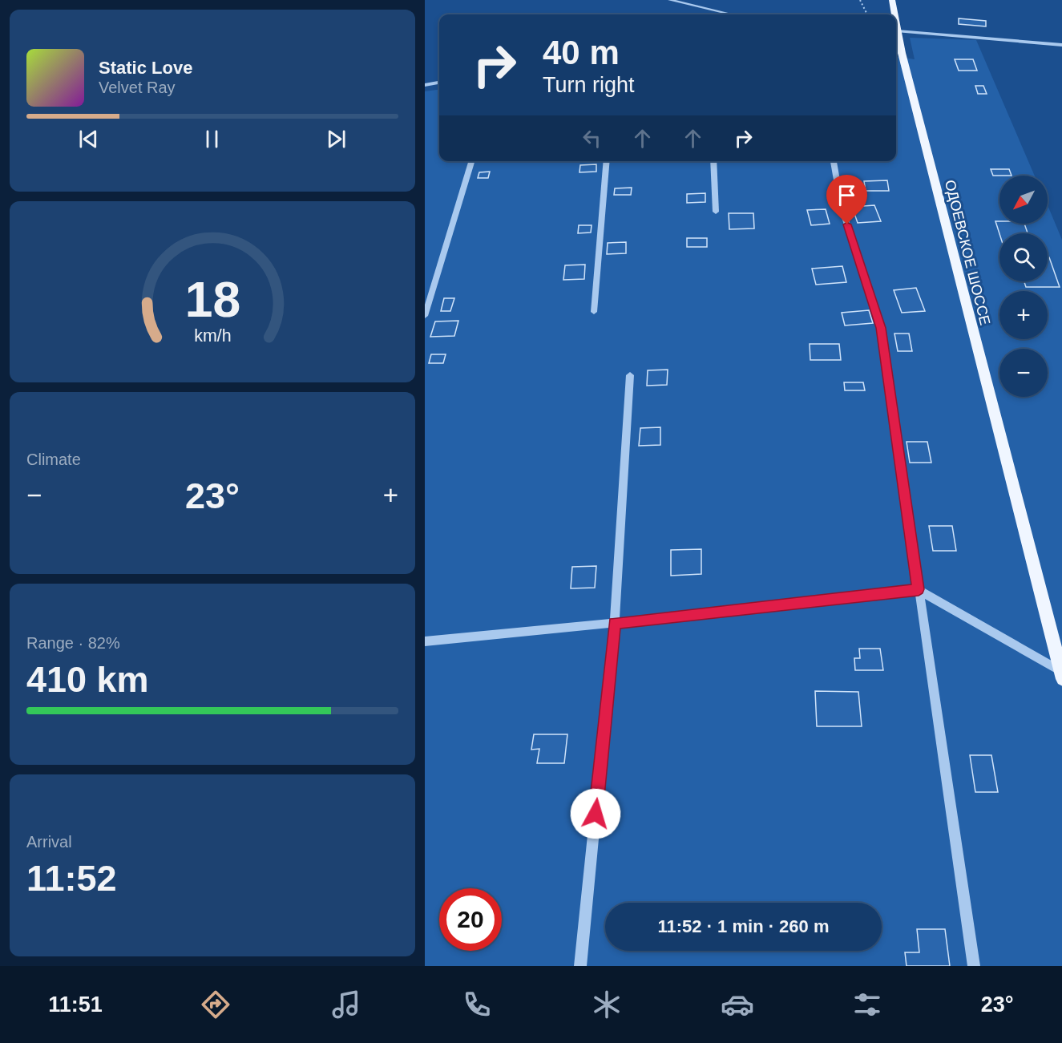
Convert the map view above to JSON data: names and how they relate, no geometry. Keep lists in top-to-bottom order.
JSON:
{
  "streets": {
    "main road": ["ОДОЕВСКОЕ ШОССЕ"]
  },
  "north": "bottom left",
  "page": {
    "turn": ["40 m", "Turn right"],
    "song": ["Static Love", "Velvet Ray"],
    "map_buttons": ["+", "−"],
    "tile": [
      "Climate",
      ["Range · 82%", "410 km"],
      ["Arrival", "11:52"]
    ],
    "heat": ["−", "23°", "+"],
    "limit": "20",
    "trip": "11:52 · 1 min · 260 m",
    "tabs": ["11:51", "23°"],
    "gauge": ["18", "km/h"]
  }
}
